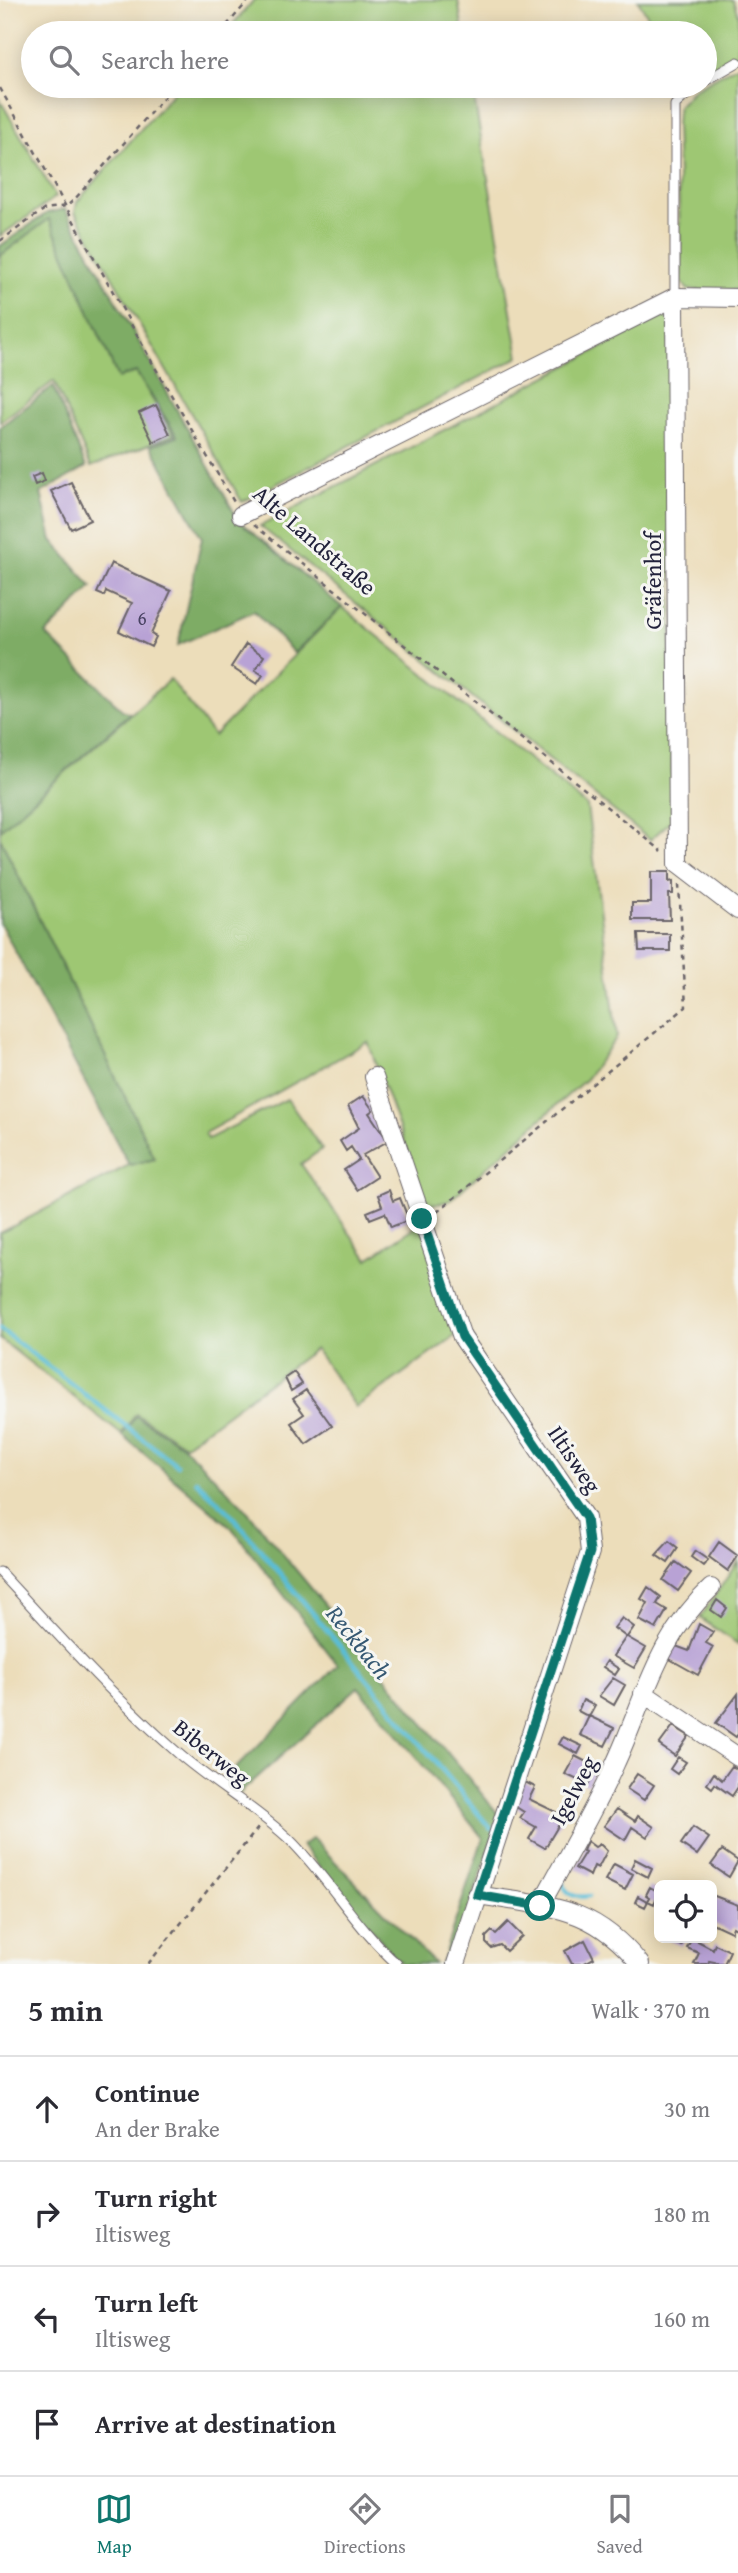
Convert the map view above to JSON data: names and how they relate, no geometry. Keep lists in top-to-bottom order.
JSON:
{
  "streets": {
    "street": ["Gräfenhof", "Iltisweg", "Igelweg"],
    "lane": ["Biberweg"],
    "path": ["Alte Landstraße"]
  },
  "crossings": [
    ["Alte Landstraße", "Gräfenhof"]
  ],
  "water": ["Reckbach"],
  "house_numbers": ["6"],
  "page": {
    "search": "Search here",
    "heading": ["5 min", "Walk · 370 m"],
    "list": [
      ["Continue", "An der Brake", "30 m"],
      ["Turn right", "Iltisweg", "180 m"],
      ["Turn left", "Iltisweg", "160 m"],
      "Arrive at destination"
    ],
    "nav": ["Map", "Directions", "Saved"]
  }
}
